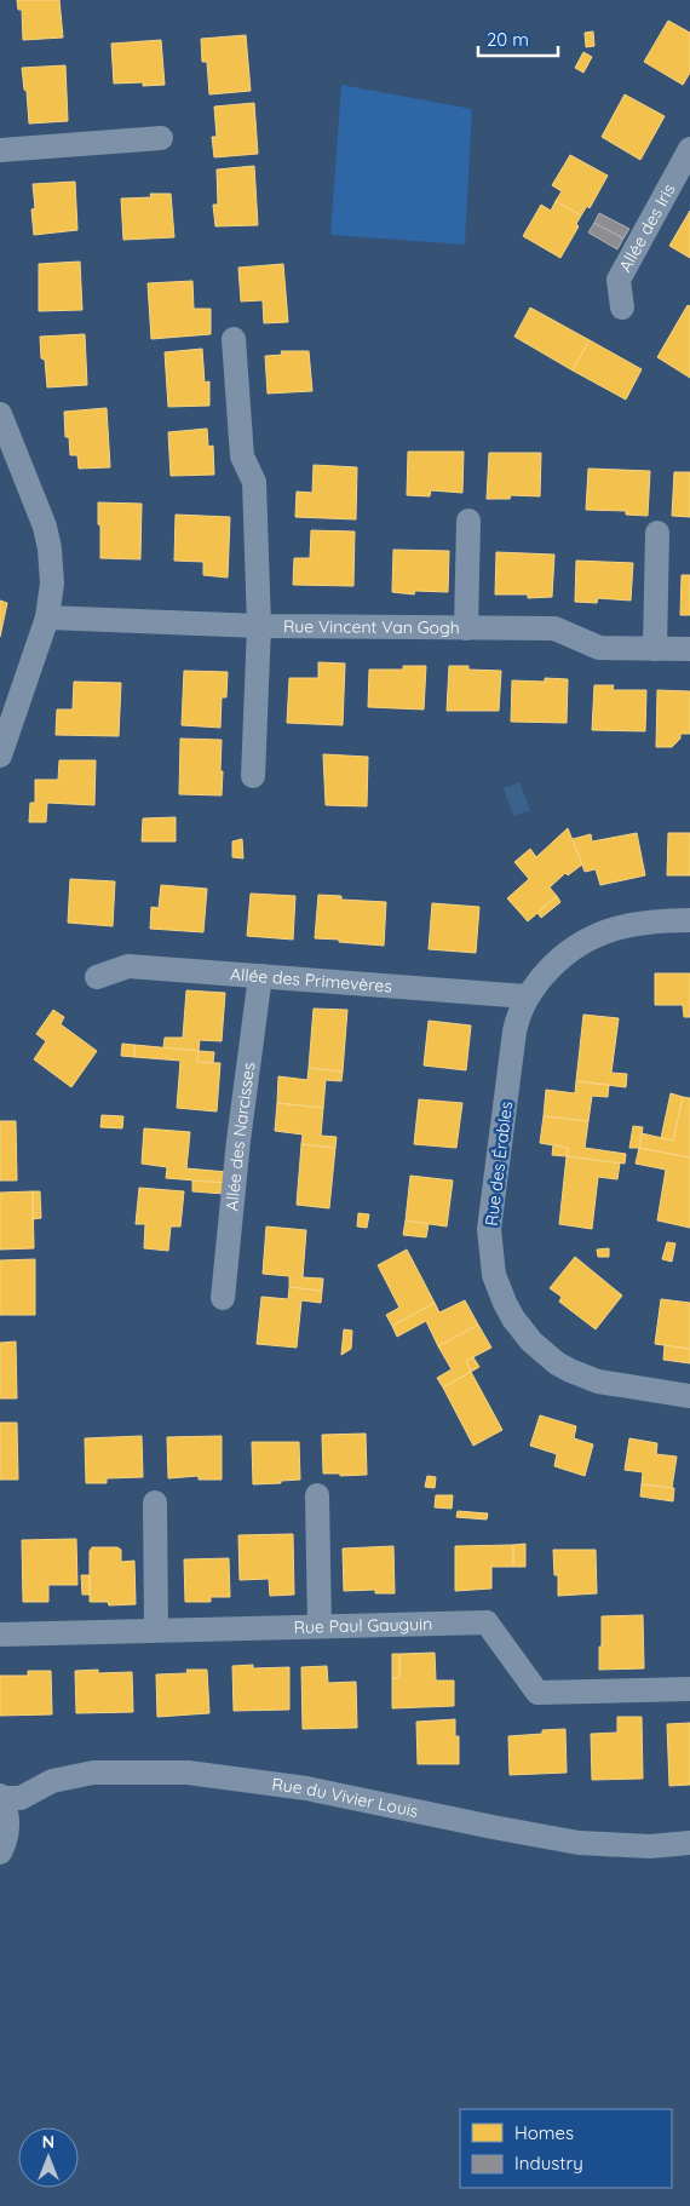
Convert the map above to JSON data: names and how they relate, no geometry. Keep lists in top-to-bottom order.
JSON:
{
  "streets": {
    "street": [
      "Allée des Iris",
      "Rue Vincent Van Gogh",
      "Allée des Primevères",
      "Allée des Narcisses",
      "Rue des Érables",
      "Rue Paul Gauguin",
      "Rue du Vivier Louis"
    ]
  },
  "crossings": [
    ["Allée des Primevères", "Allée des Narcisses"],
    ["Allée des Primevères", "Rue des Érables"]
  ],
  "legend": ["Homes", "Industry"],
  "scale_bar": "20 m",
  "north": "top"
}
